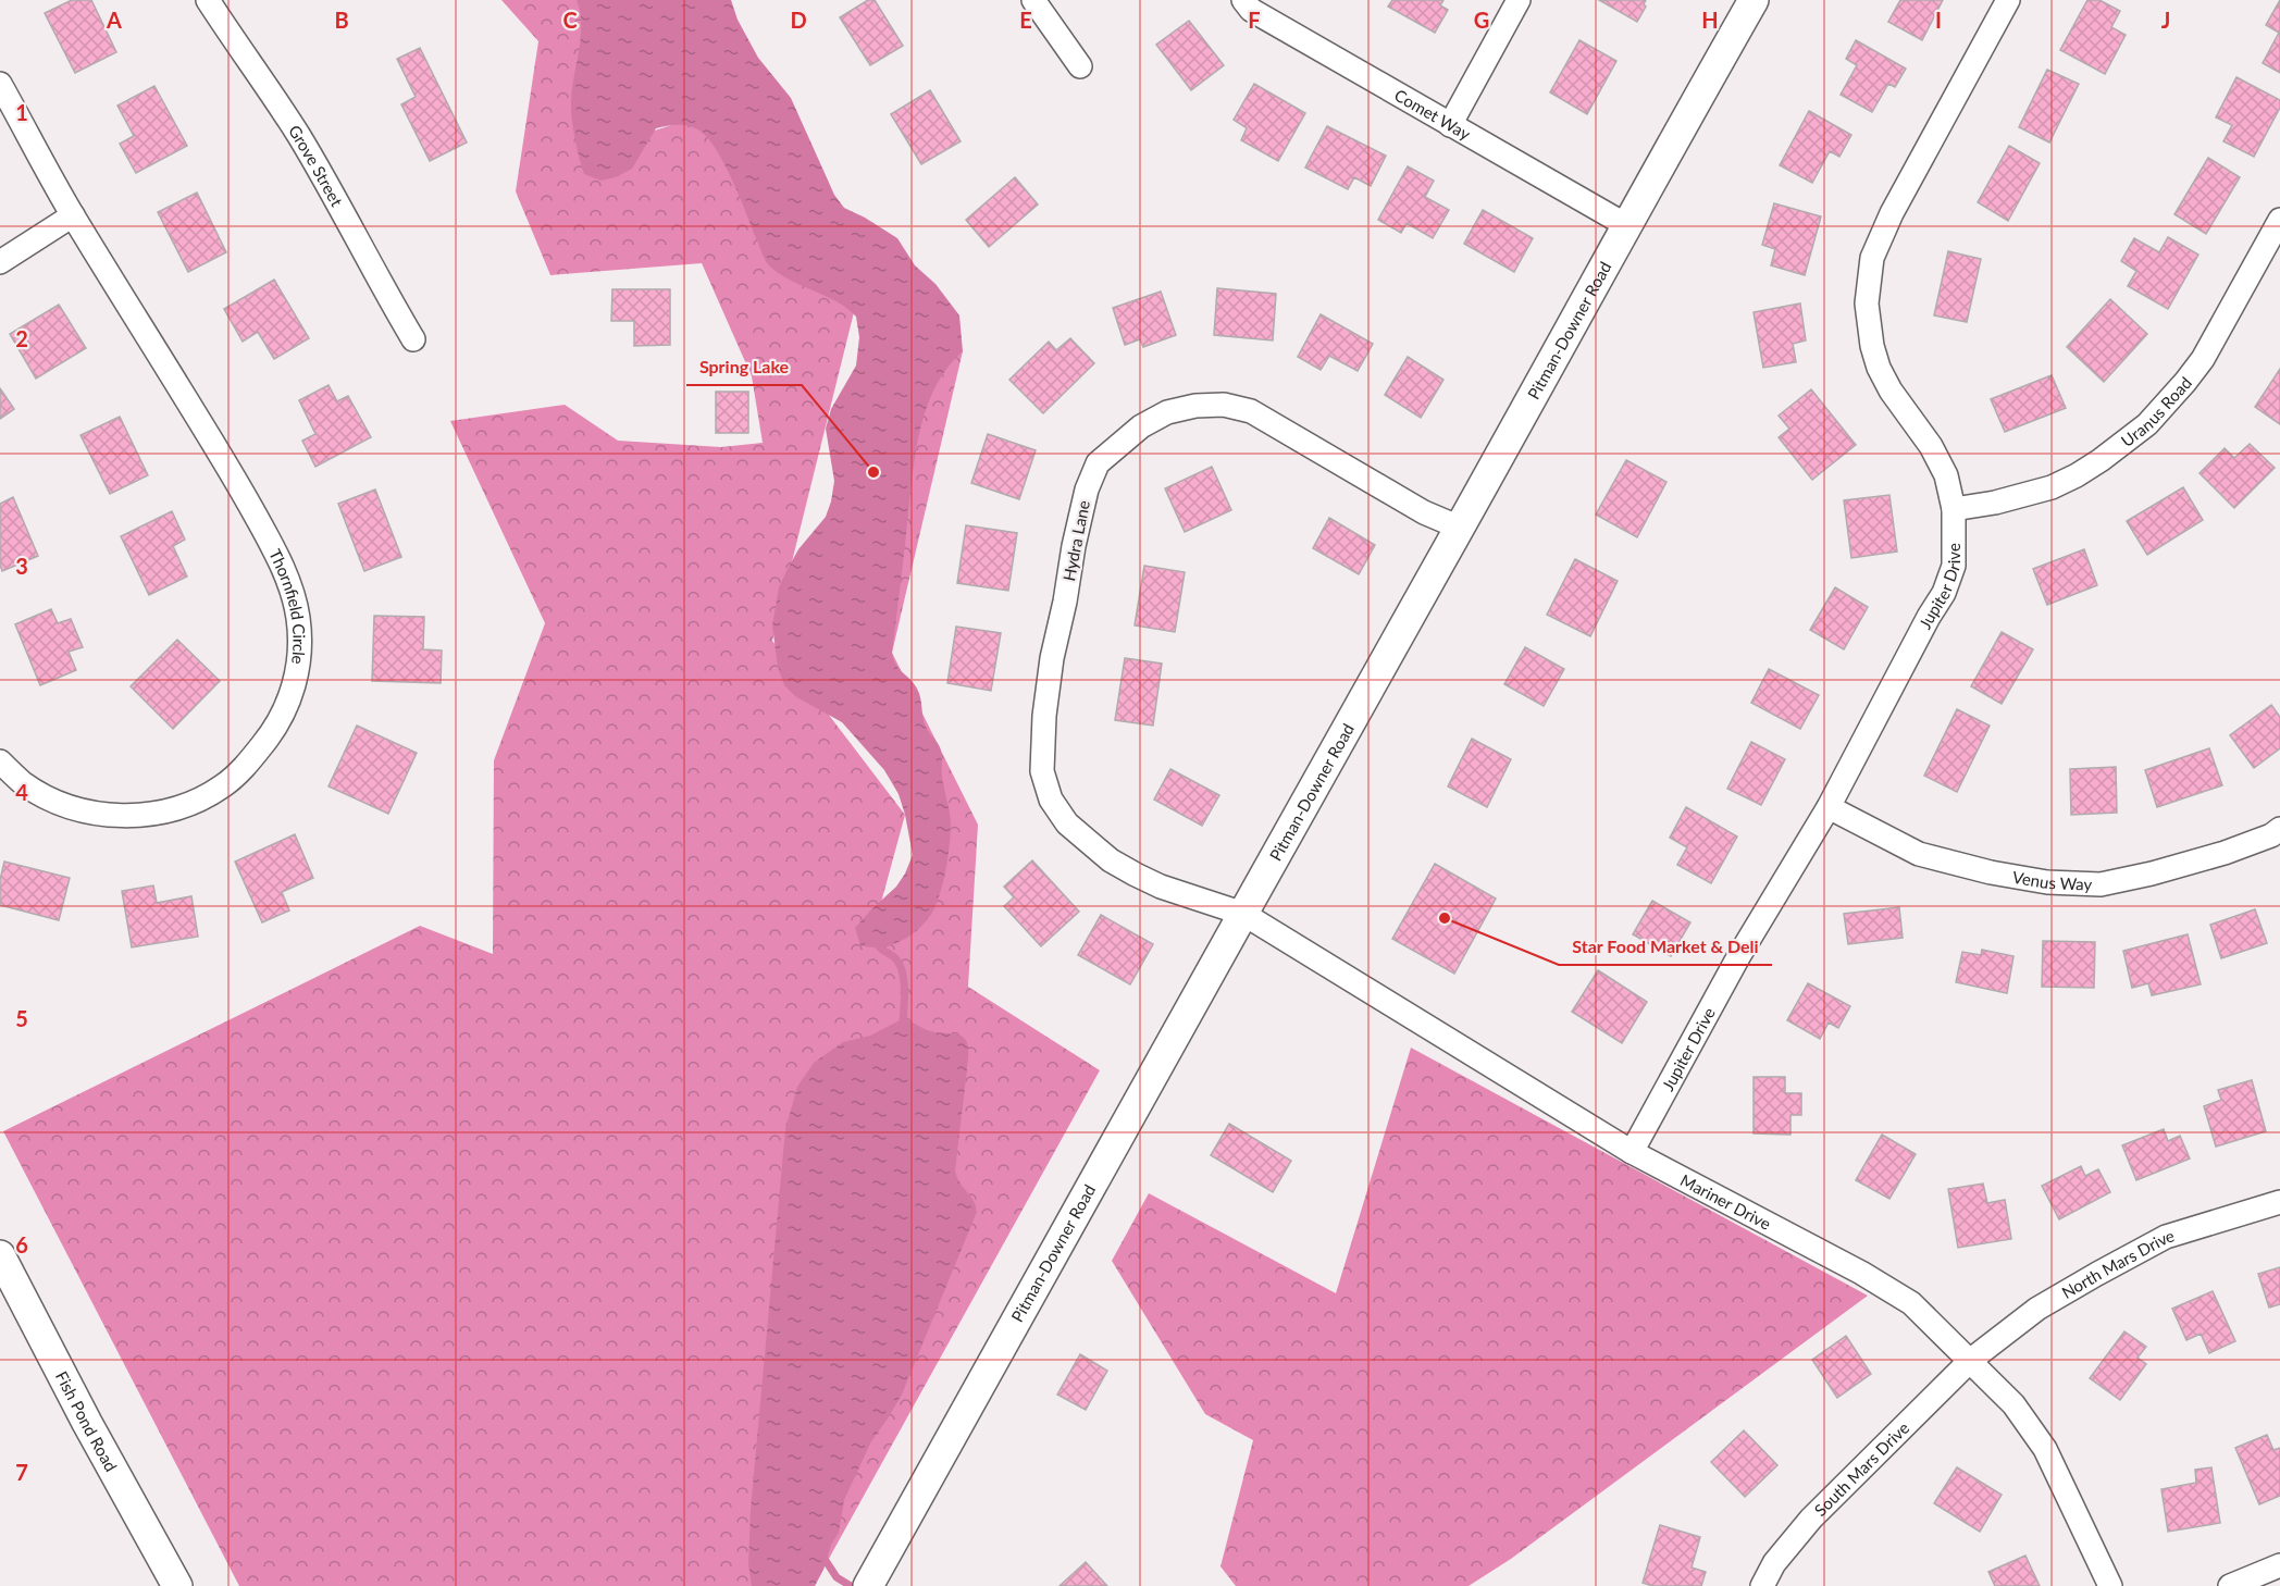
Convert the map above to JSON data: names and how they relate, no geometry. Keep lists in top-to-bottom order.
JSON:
{
  "streets": {
    "street": [
      "Comet Way",
      "Grove Street",
      "Pitman-Downer Road",
      "Uranus Road",
      "Hydra Lane",
      "Jupiter Drive",
      "Thornfield Circle",
      "Venus Way",
      "Mariner Drive",
      "North Mars Drive",
      "Fish Pond Road",
      "South Mars Drive"
    ]
  },
  "crossings": [
    ["Comet Way", "Pitman-Downer Road"],
    ["Pitman-Downer Road", "Hydra Lane"],
    ["Pitman-Downer Road", "Mariner Drive"],
    ["Uranus Road", "Jupiter Drive"],
    ["Hydra Lane", "Mariner Drive"],
    ["Jupiter Drive", "Venus Way"],
    ["Jupiter Drive", "Mariner Drive"],
    ["Mariner Drive", "North Mars Drive"],
    ["Mariner Drive", "South Mars Drive"],
    ["North Mars Drive", "South Mars Drive"]
  ],
  "places": ["Spring Lake", "Star Food Market & Deli"],
  "grid": {
    "columns": [
      "A",
      "B",
      "C",
      "D",
      "E",
      "F",
      "G",
      "H",
      "I",
      "J"
    ],
    "rows": [
      "1",
      "2",
      "3",
      "4",
      "5",
      "6",
      "7"
    ]
  }
}
